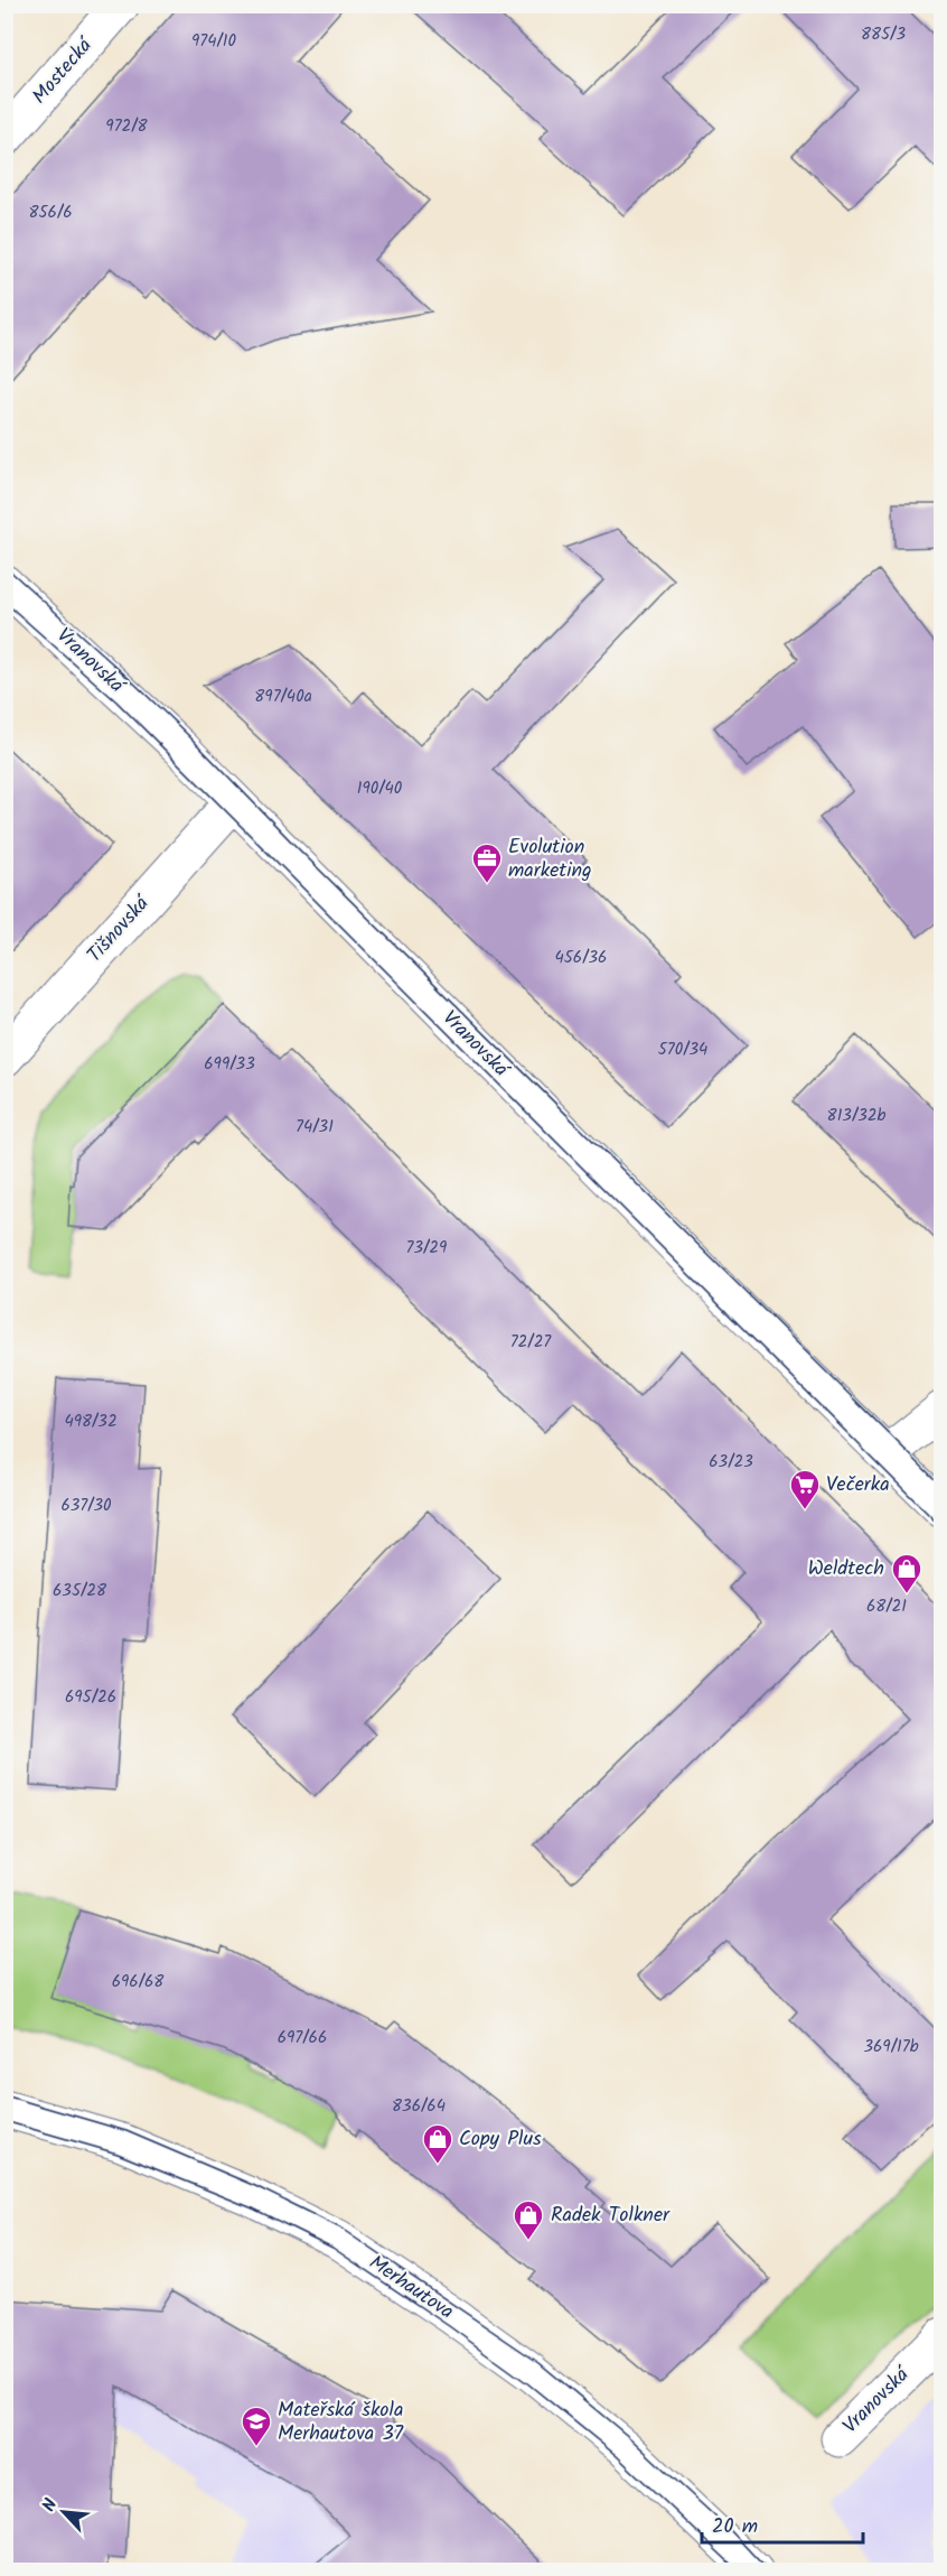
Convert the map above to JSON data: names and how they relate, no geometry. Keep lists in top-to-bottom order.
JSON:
{
  "streets": {
    "street": [
      "Mostecká",
      "Vranovská",
      "Tišnovská",
      "Merhautova"
    ]
  },
  "crossings": [
    ["Vranovská", "Tišnovská"]
  ],
  "places": {
    "office": ["Evolution marketing"],
    "supermarket": ["Večerka"],
    "shop": ["Weldtech", "Copy Plus", "Radek Tolkner"],
    "school or university": ["Mateřská škola Merhautova 37"]
  },
  "house_numbers": [
    "885/3",
    "974/10",
    "972/8",
    "856/6",
    "897/40a",
    "190/40",
    "456/36",
    "570/34",
    "699/33",
    "813/32b",
    "74/31",
    "73/29",
    "72/27",
    "498/32",
    "63/23",
    "637/30",
    "635/28",
    "68/21",
    "695/26",
    "696/68",
    "697/66",
    "369/17b",
    "836/64"
  ],
  "scale_bar": "20 m",
  "north": "top left"
}
